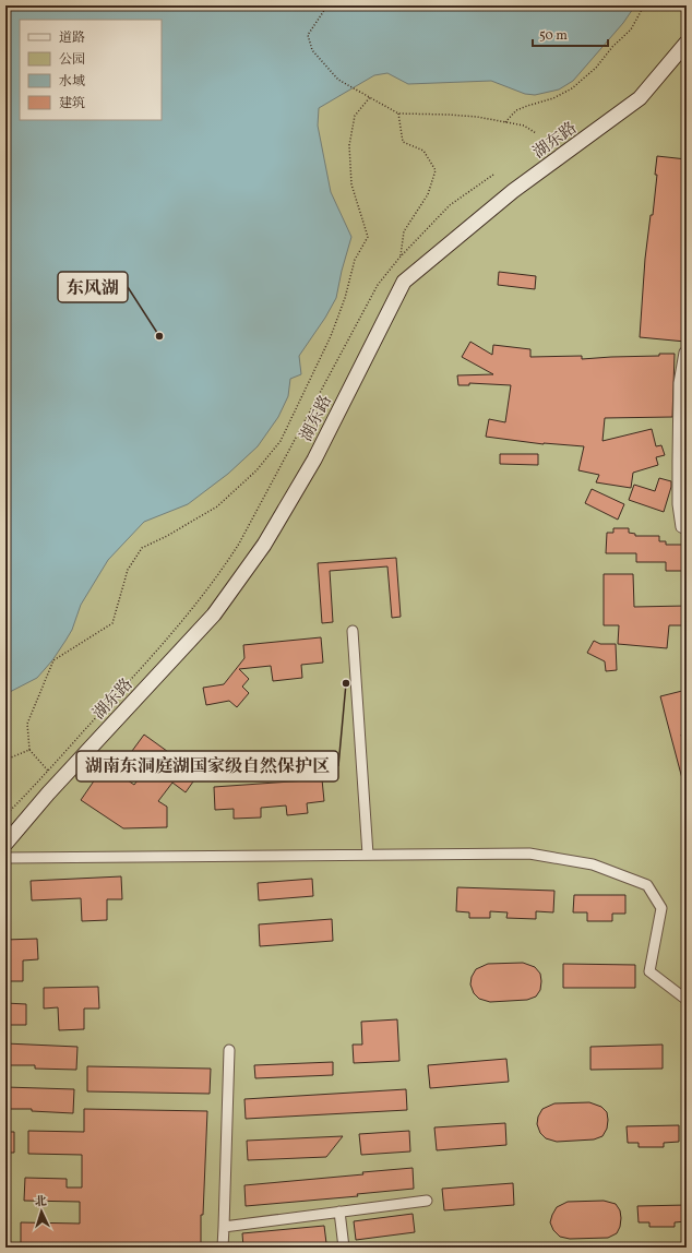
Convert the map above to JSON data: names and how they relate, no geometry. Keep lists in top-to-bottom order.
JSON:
{
  "streets": {
    "street": ["湖东路"]
  },
  "places": ["东风湖", "湖南东洞庭湖国家级自然保护区"],
  "legend": [
    "道路",
    "公园",
    "水域",
    "建筑"
  ],
  "scale_bar": "50 m",
  "north": "top"
}
